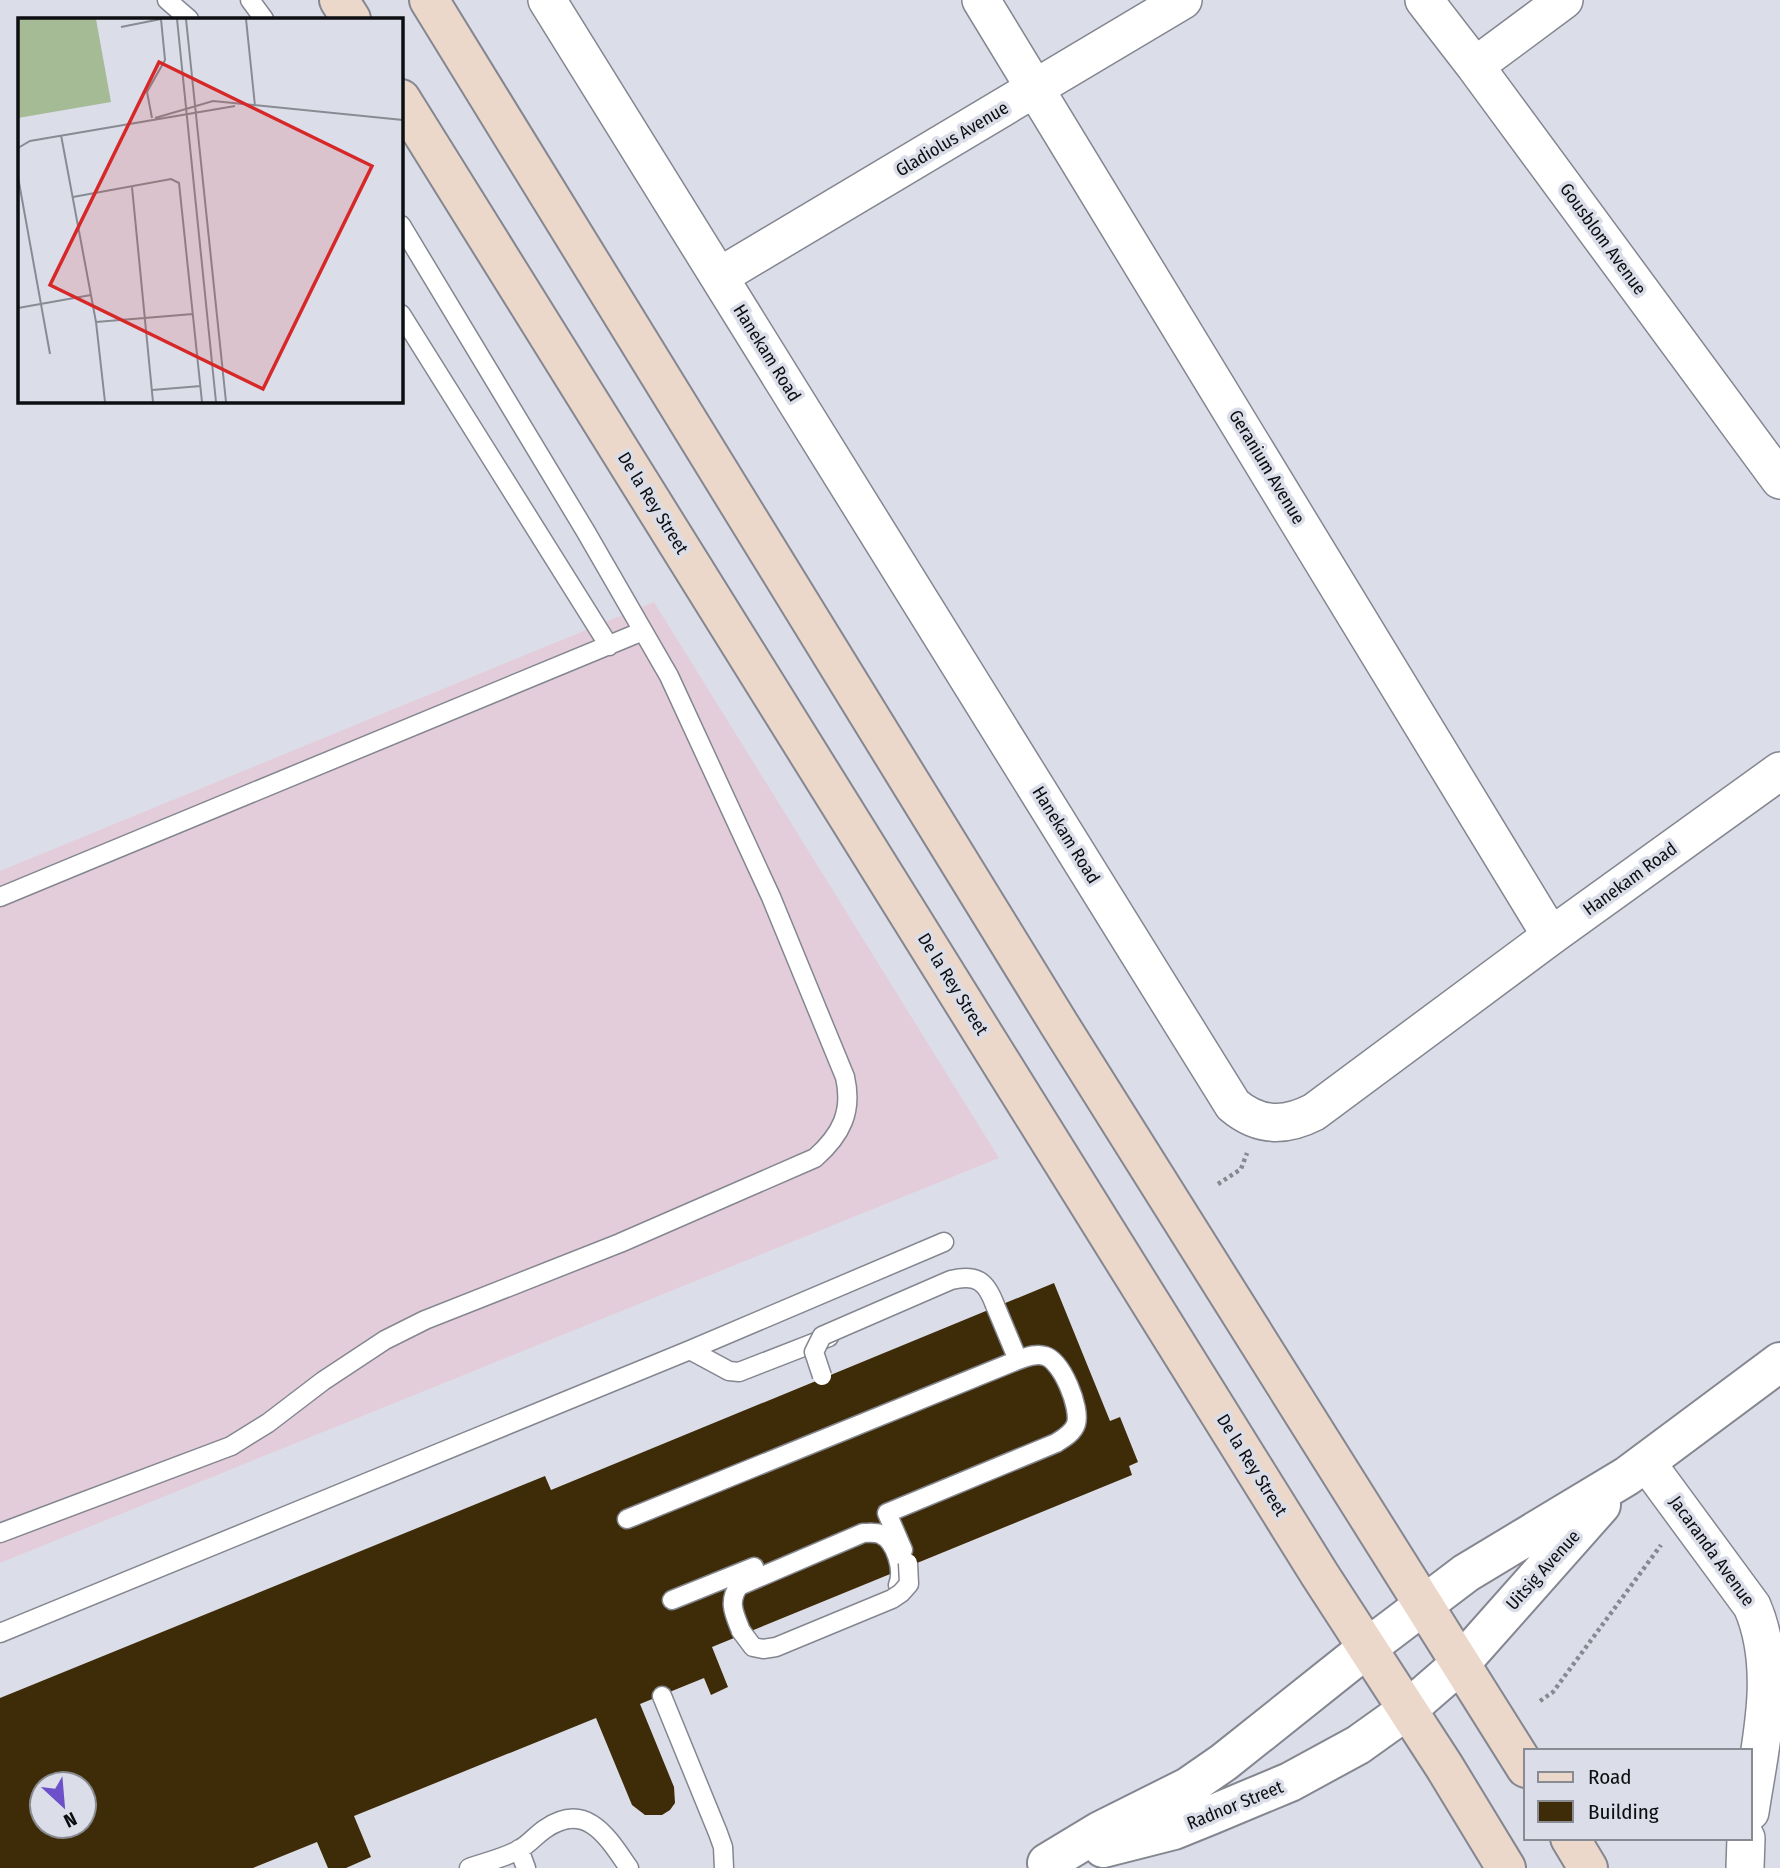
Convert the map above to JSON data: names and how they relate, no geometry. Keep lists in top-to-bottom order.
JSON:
{
  "streets": {
    "main road": ["De la Rey Street"],
    "street": [
      "Gladiolus Avenue",
      "Gousblom Avenue",
      "Hanekam Road",
      "Geranium Avenue",
      "Jacaranda Avenue",
      "Uitsig Avenue",
      "Radnor Street"
    ]
  },
  "crossings": [
    ["Gladiolus Avenue", "Hanekam Road"],
    ["Gladiolus Avenue", "Geranium Avenue"],
    ["Hanekam Road", "Geranium Avenue"],
    ["De la Rey Street", "Uitsig Avenue"],
    ["De la Rey Street", "Radnor Street"],
    ["Jacaranda Avenue", "Uitsig Avenue"],
    ["Uitsig Avenue", "Radnor Street"]
  ],
  "legend": ["Road", "Building"],
  "north": "bottom right"
}
